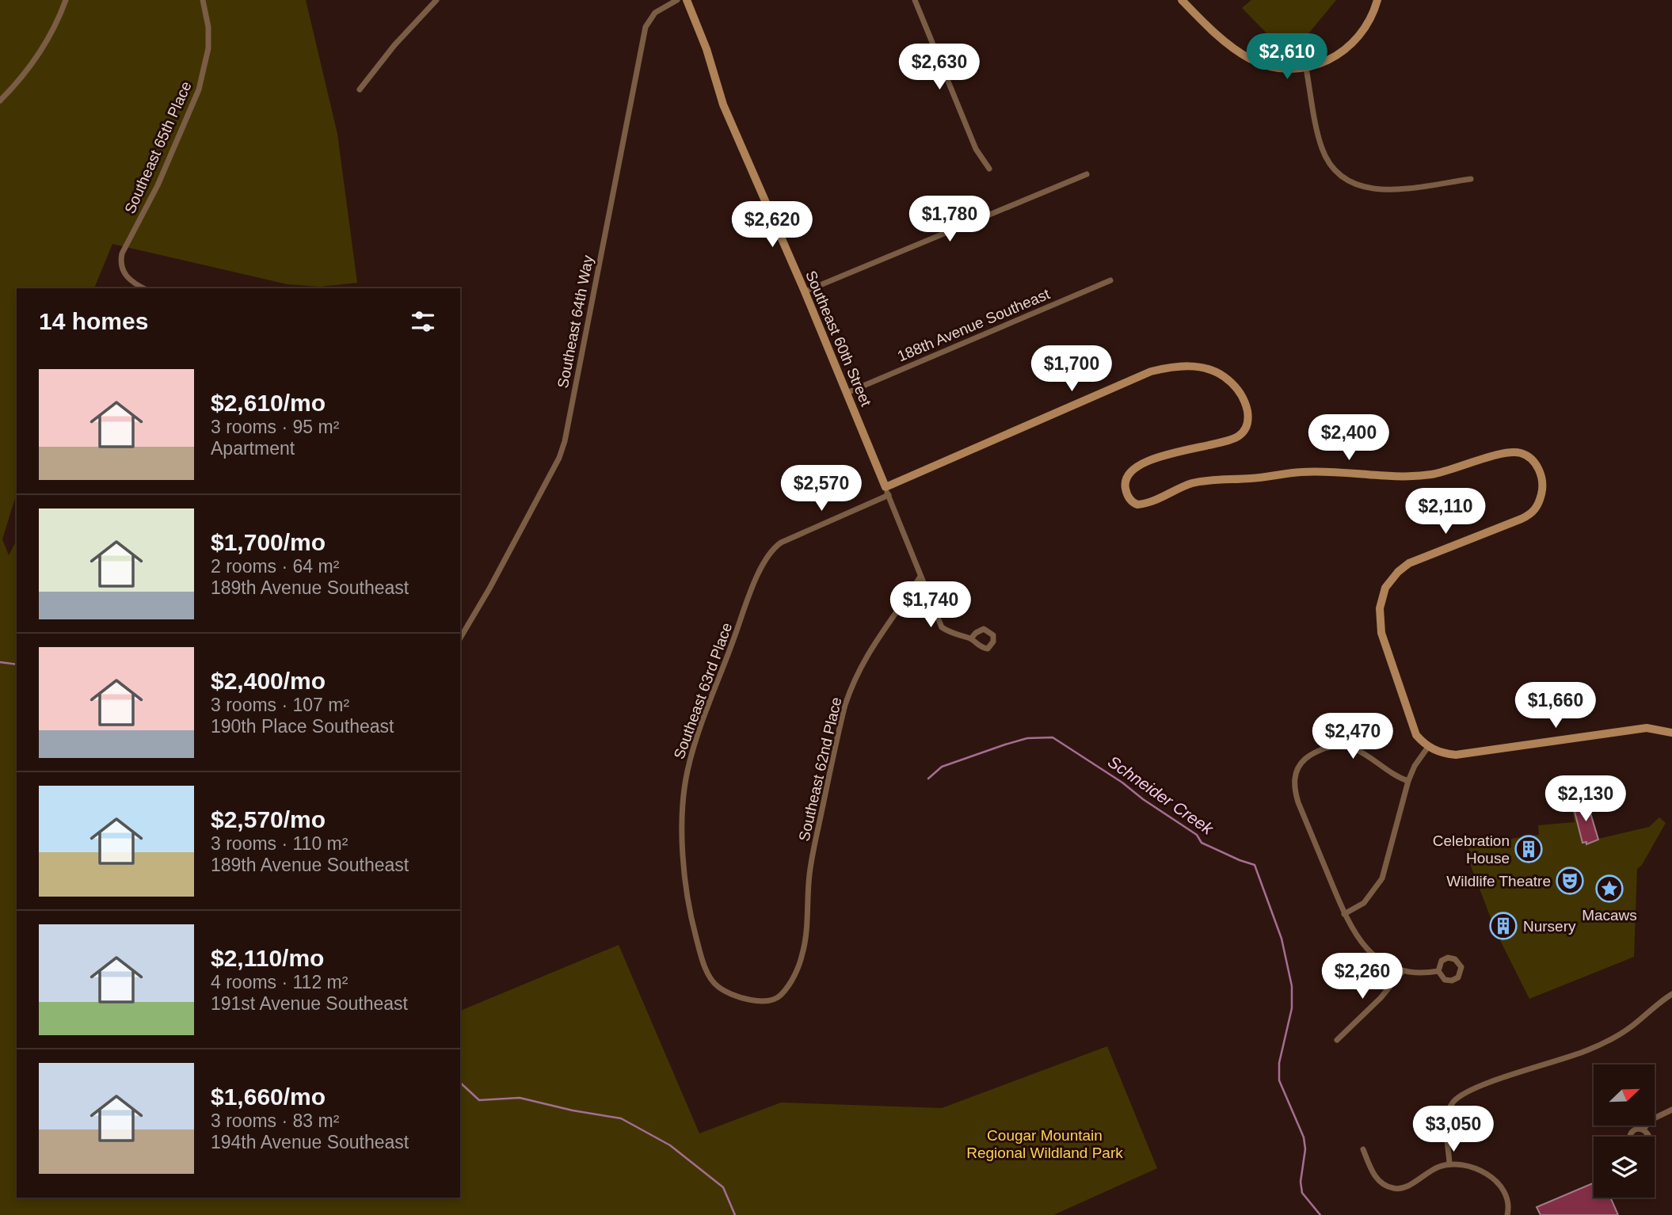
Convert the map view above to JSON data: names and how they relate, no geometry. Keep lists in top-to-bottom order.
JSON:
{
  "streets": {
    "street": [
      "Southeast 65th Place",
      "Southeast 64th Way",
      "188th Avenue Southeast",
      "Southeast 60th Street",
      "Southeast 63rd Place",
      "Southeast 62nd Place"
    ]
  },
  "crossings": [
    ["188th Avenue Southeast", "Southeast 60th Street"],
    ["Southeast 60th Street", "Southeast 63rd Place"],
    ["Southeast 60th Street", "Southeast 62nd Place"],
    ["Southeast 63rd Place", "Southeast 62nd Place"]
  ],
  "water": ["Schneider Creek"],
  "parks": ["Cougar Mountain Regional Wildland Park"],
  "places": {
    "building": ["Celebration House", "Nursery"],
    "theatre": ["Wildlife Theatre"],
    "place": ["Macaws"]
  },
  "north": "top right",
  "page": {
    "price": [
      "$2,610",
      "$2,630",
      "$1,780",
      "$2,620",
      "$1,700",
      "$2,400",
      "$2,570",
      "$2,110",
      "$1,740",
      "$1,660",
      "$2,470",
      "$2,130",
      "$2,260",
      "$3,050"
    ],
    "heading": "14 homes",
    "list": [
      {
        "name": "$2,610/mo",
        "note": "3 rooms · 95 m² · Apartment"
      },
      {
        "name": "$1,700/mo",
        "note": "2 rooms · 64 m² · 189th Avenue Southeast"
      },
      {
        "name": "$2,400/mo",
        "note": "3 rooms · 107 m² · 190th Place Southeast"
      },
      {
        "name": "$2,570/mo",
        "note": "3 rooms · 110 m² · 189th Avenue Southeast"
      },
      {
        "name": "$2,110/mo",
        "note": "4 rooms · 112 m² · 191st Avenue Southeast"
      },
      {
        "name": "$1,660/mo",
        "note": "3 rooms · 83 m² · 194th Avenue Southeast"
      }
    ]
  }
}
